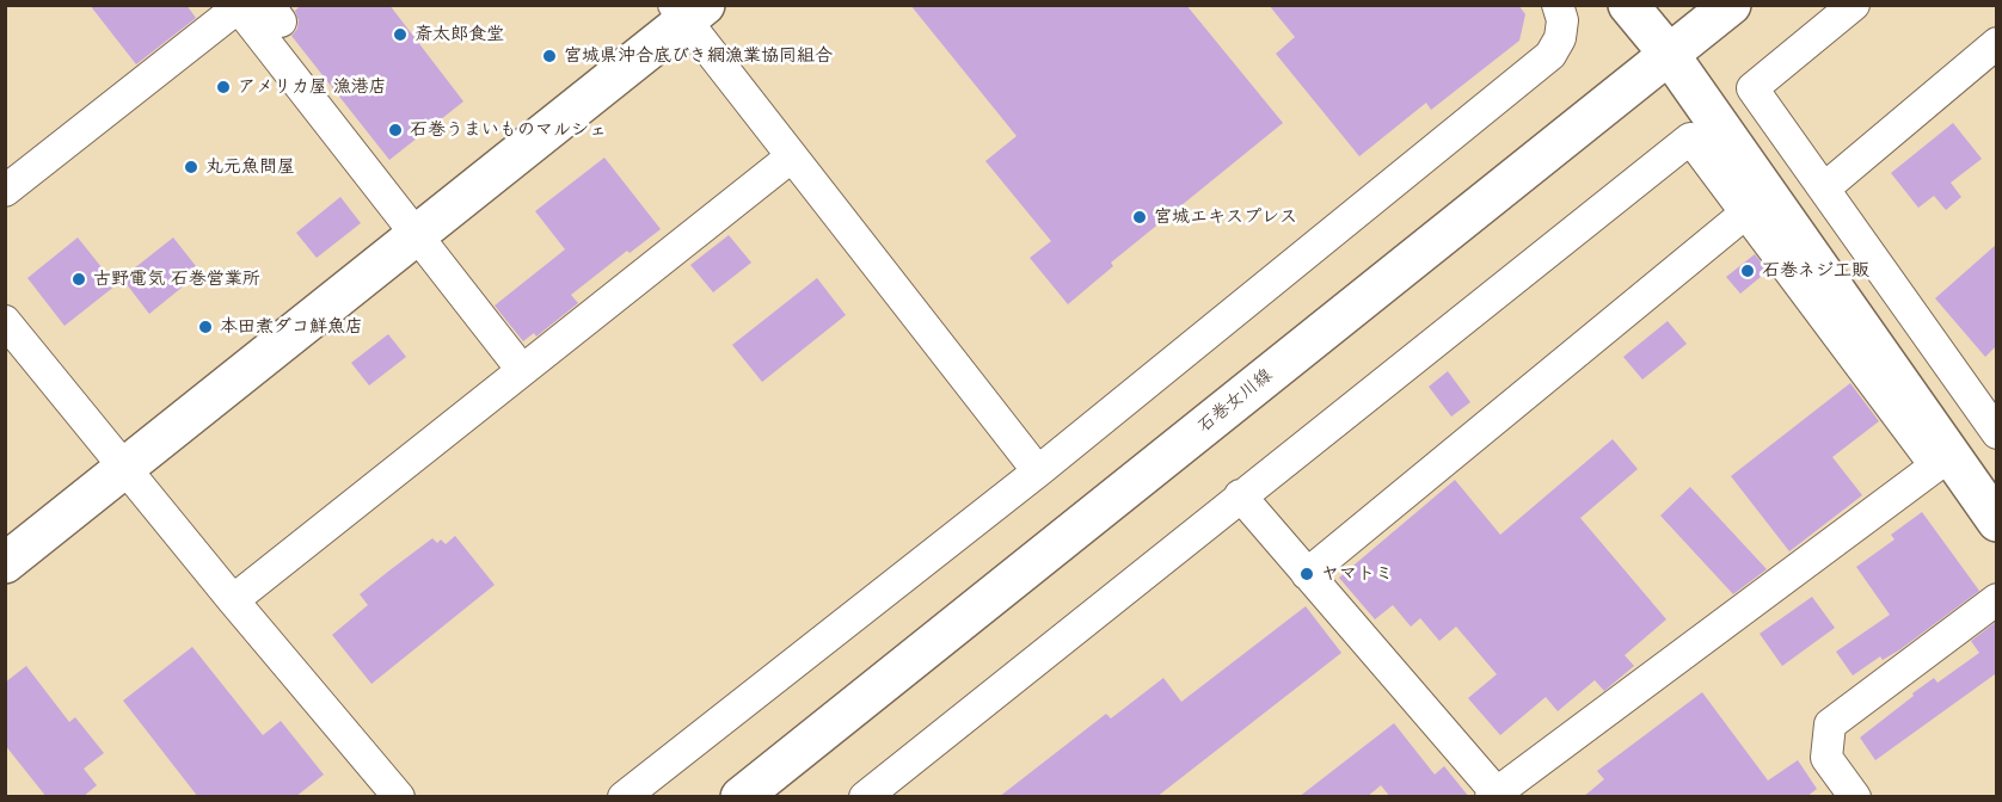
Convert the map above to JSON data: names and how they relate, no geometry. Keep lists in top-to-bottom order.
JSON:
{
  "streets": {
    "street": ["石巻女川線"]
  },
  "places": [
    "斎太郎食堂",
    "宮城県沖合底びき網漁業協同組合",
    "アメリカ屋 漁港店",
    "石巻うまいものマルシェ",
    "丸元魚問屋",
    "宮城エキスプレス",
    "石巻ネジ工販",
    "古野電気 石巻営業所",
    "本田煮ダコ鮮魚店",
    "ヤマトミ"
  ]
}
